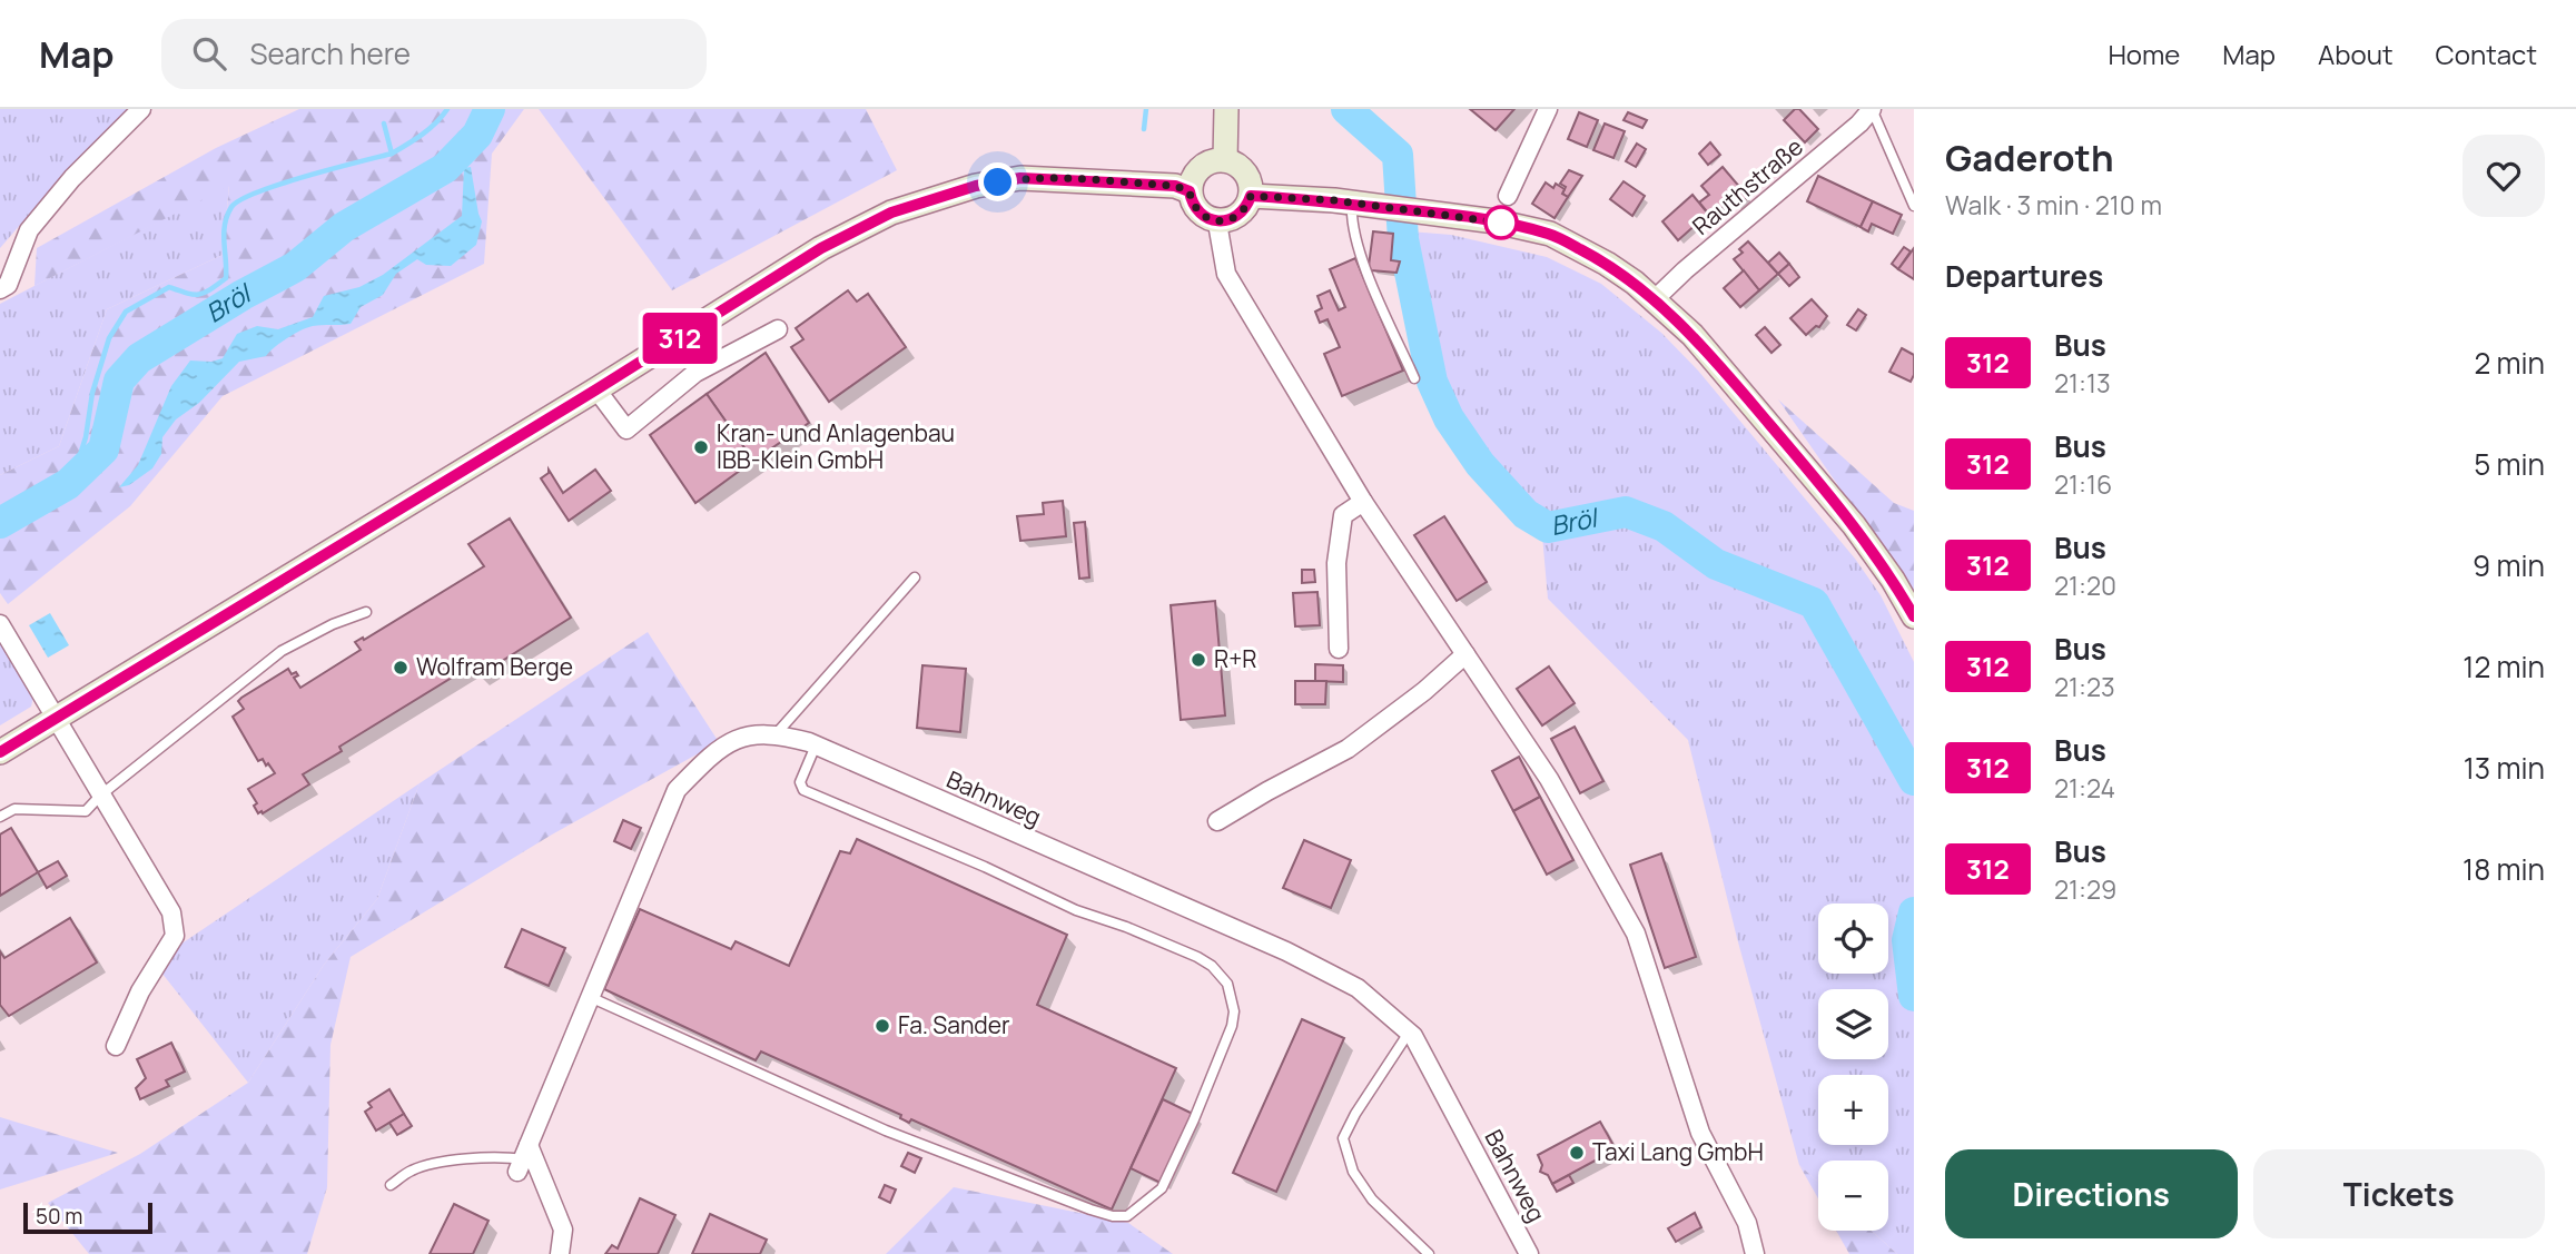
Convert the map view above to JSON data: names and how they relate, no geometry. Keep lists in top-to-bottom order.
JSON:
{
  "streets": {
    "street": ["Rauthstraße", "Bahnweg"]
  },
  "water": ["Bröl"],
  "places": [
    "Kran- und Anlagenbau IBB-Klein GmbH",
    "R+R",
    "Wolfram Berge",
    "Fa. Sander",
    "Taxi Lang GmbH"
  ],
  "lines": ["bus line 312"],
  "scale_bar": "50 m",
  "page": {
    "header": "Map",
    "search": "Search here",
    "nav": [
      "Home",
      "Map",
      "About",
      "Contact"
    ],
    "on_map": "312",
    "heading": [
      ["Gaderoth", "Walk · 3 min · 210 m"],
      "Departures"
    ],
    "list": [
      {
        "mark": "312",
        "name": "Bus",
        "note": "21:13",
        "value": "2 min"
      },
      {
        "mark": "312",
        "name": "Bus",
        "note": "21:16",
        "value": "5 min"
      },
      {
        "mark": "312",
        "name": "Bus",
        "note": "21:20",
        "value": "9 min"
      },
      {
        "mark": "312",
        "name": "Bus",
        "note": "21:23",
        "value": "12 min"
      },
      {
        "mark": "312",
        "name": "Bus",
        "note": "21:24",
        "value": "13 min"
      },
      {
        "mark": "312",
        "name": "Bus",
        "note": "21:29",
        "value": "18 min"
      }
    ],
    "map_buttons": ["+", "−"],
    "buttons": ["Directions", "Tickets"],
    "scale": "50 m"
  }
}
